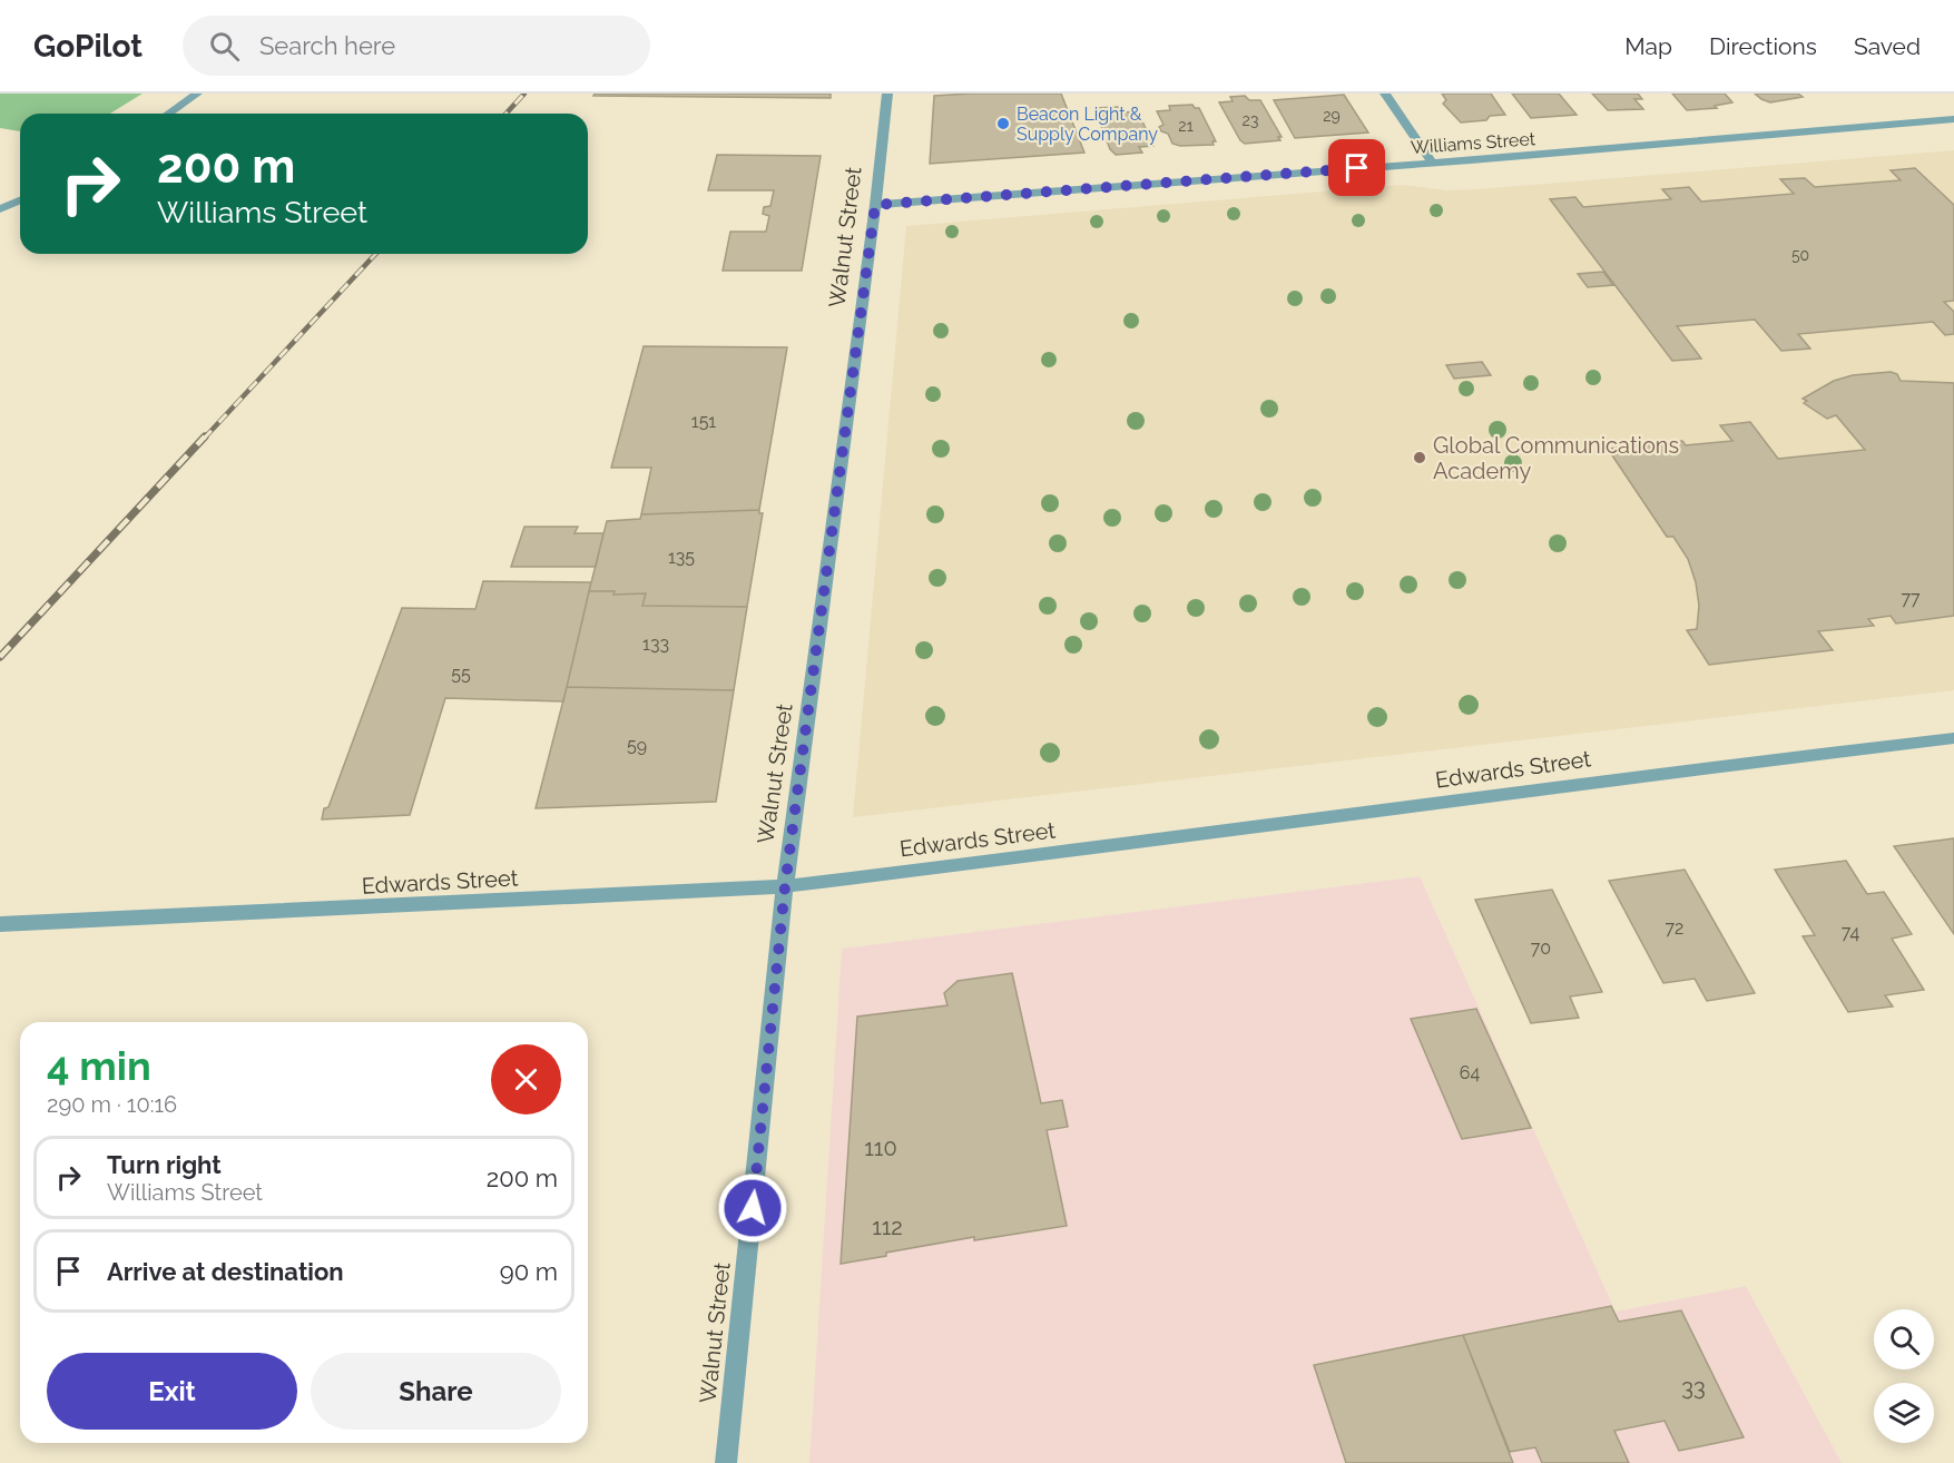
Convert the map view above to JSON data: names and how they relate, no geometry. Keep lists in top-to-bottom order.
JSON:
{
  "streets": {
    "street": ["Williams Street", "Walnut Street", "Edwards Street"]
  },
  "crossings": [
    ["Williams Street", "Walnut Street"],
    ["Walnut Street", "Edwards Street"]
  ],
  "places": ["Beacon Light & Supply Company", "Global Communications Academy"],
  "house_numbers": [
    "29",
    "23",
    "21",
    "50",
    "151",
    "135",
    "77",
    "133",
    "55",
    "59",
    "72",
    "74",
    "70",
    "64",
    "110",
    "112",
    "33"
  ],
  "page": {
    "header": "GoPilot",
    "search": "Search here",
    "nav": ["Map", "Directions", "Saved"],
    "turn": ["200 m", "Williams Street"],
    "heading": ["4 min", "290 m · 10:16"],
    "list": [
      {
        "name": "Turn right",
        "note": "Williams Street",
        "value": "200 m"
      },
      {
        "name": "Arrive at destination",
        "value": "90 m"
      }
    ],
    "buttons": ["Exit", "Share"]
  }
}
